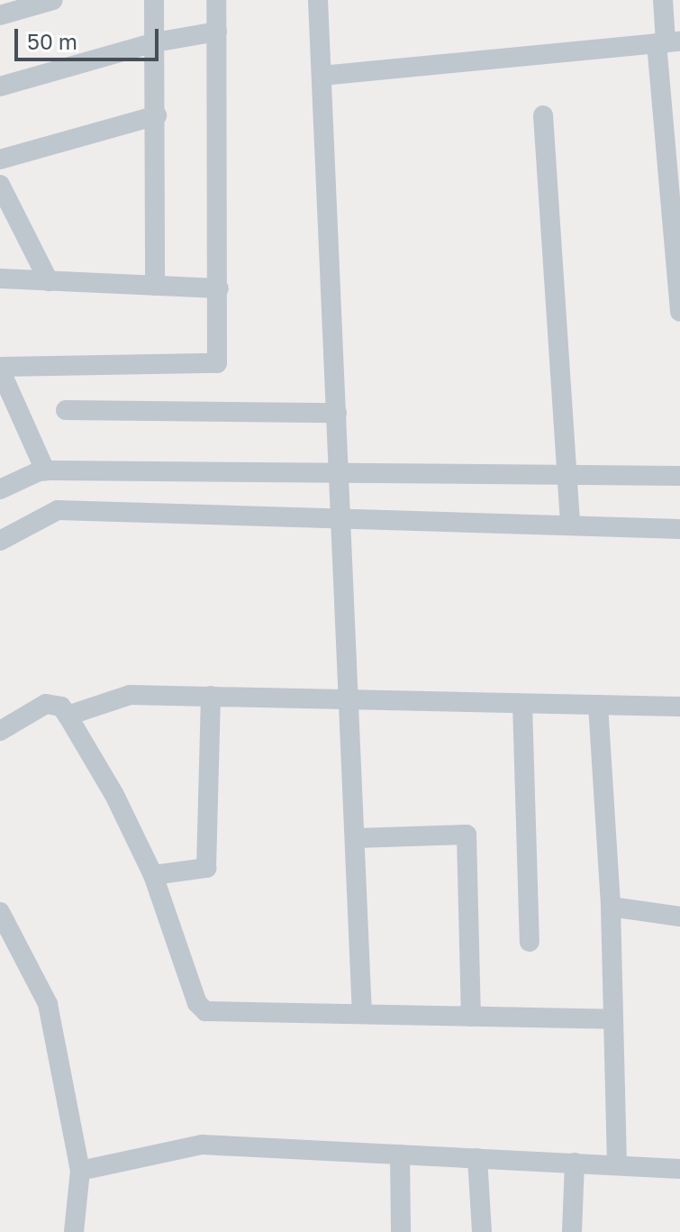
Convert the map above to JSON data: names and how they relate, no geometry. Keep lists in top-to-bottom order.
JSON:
{
  "scale_bar": "50 m"
}
